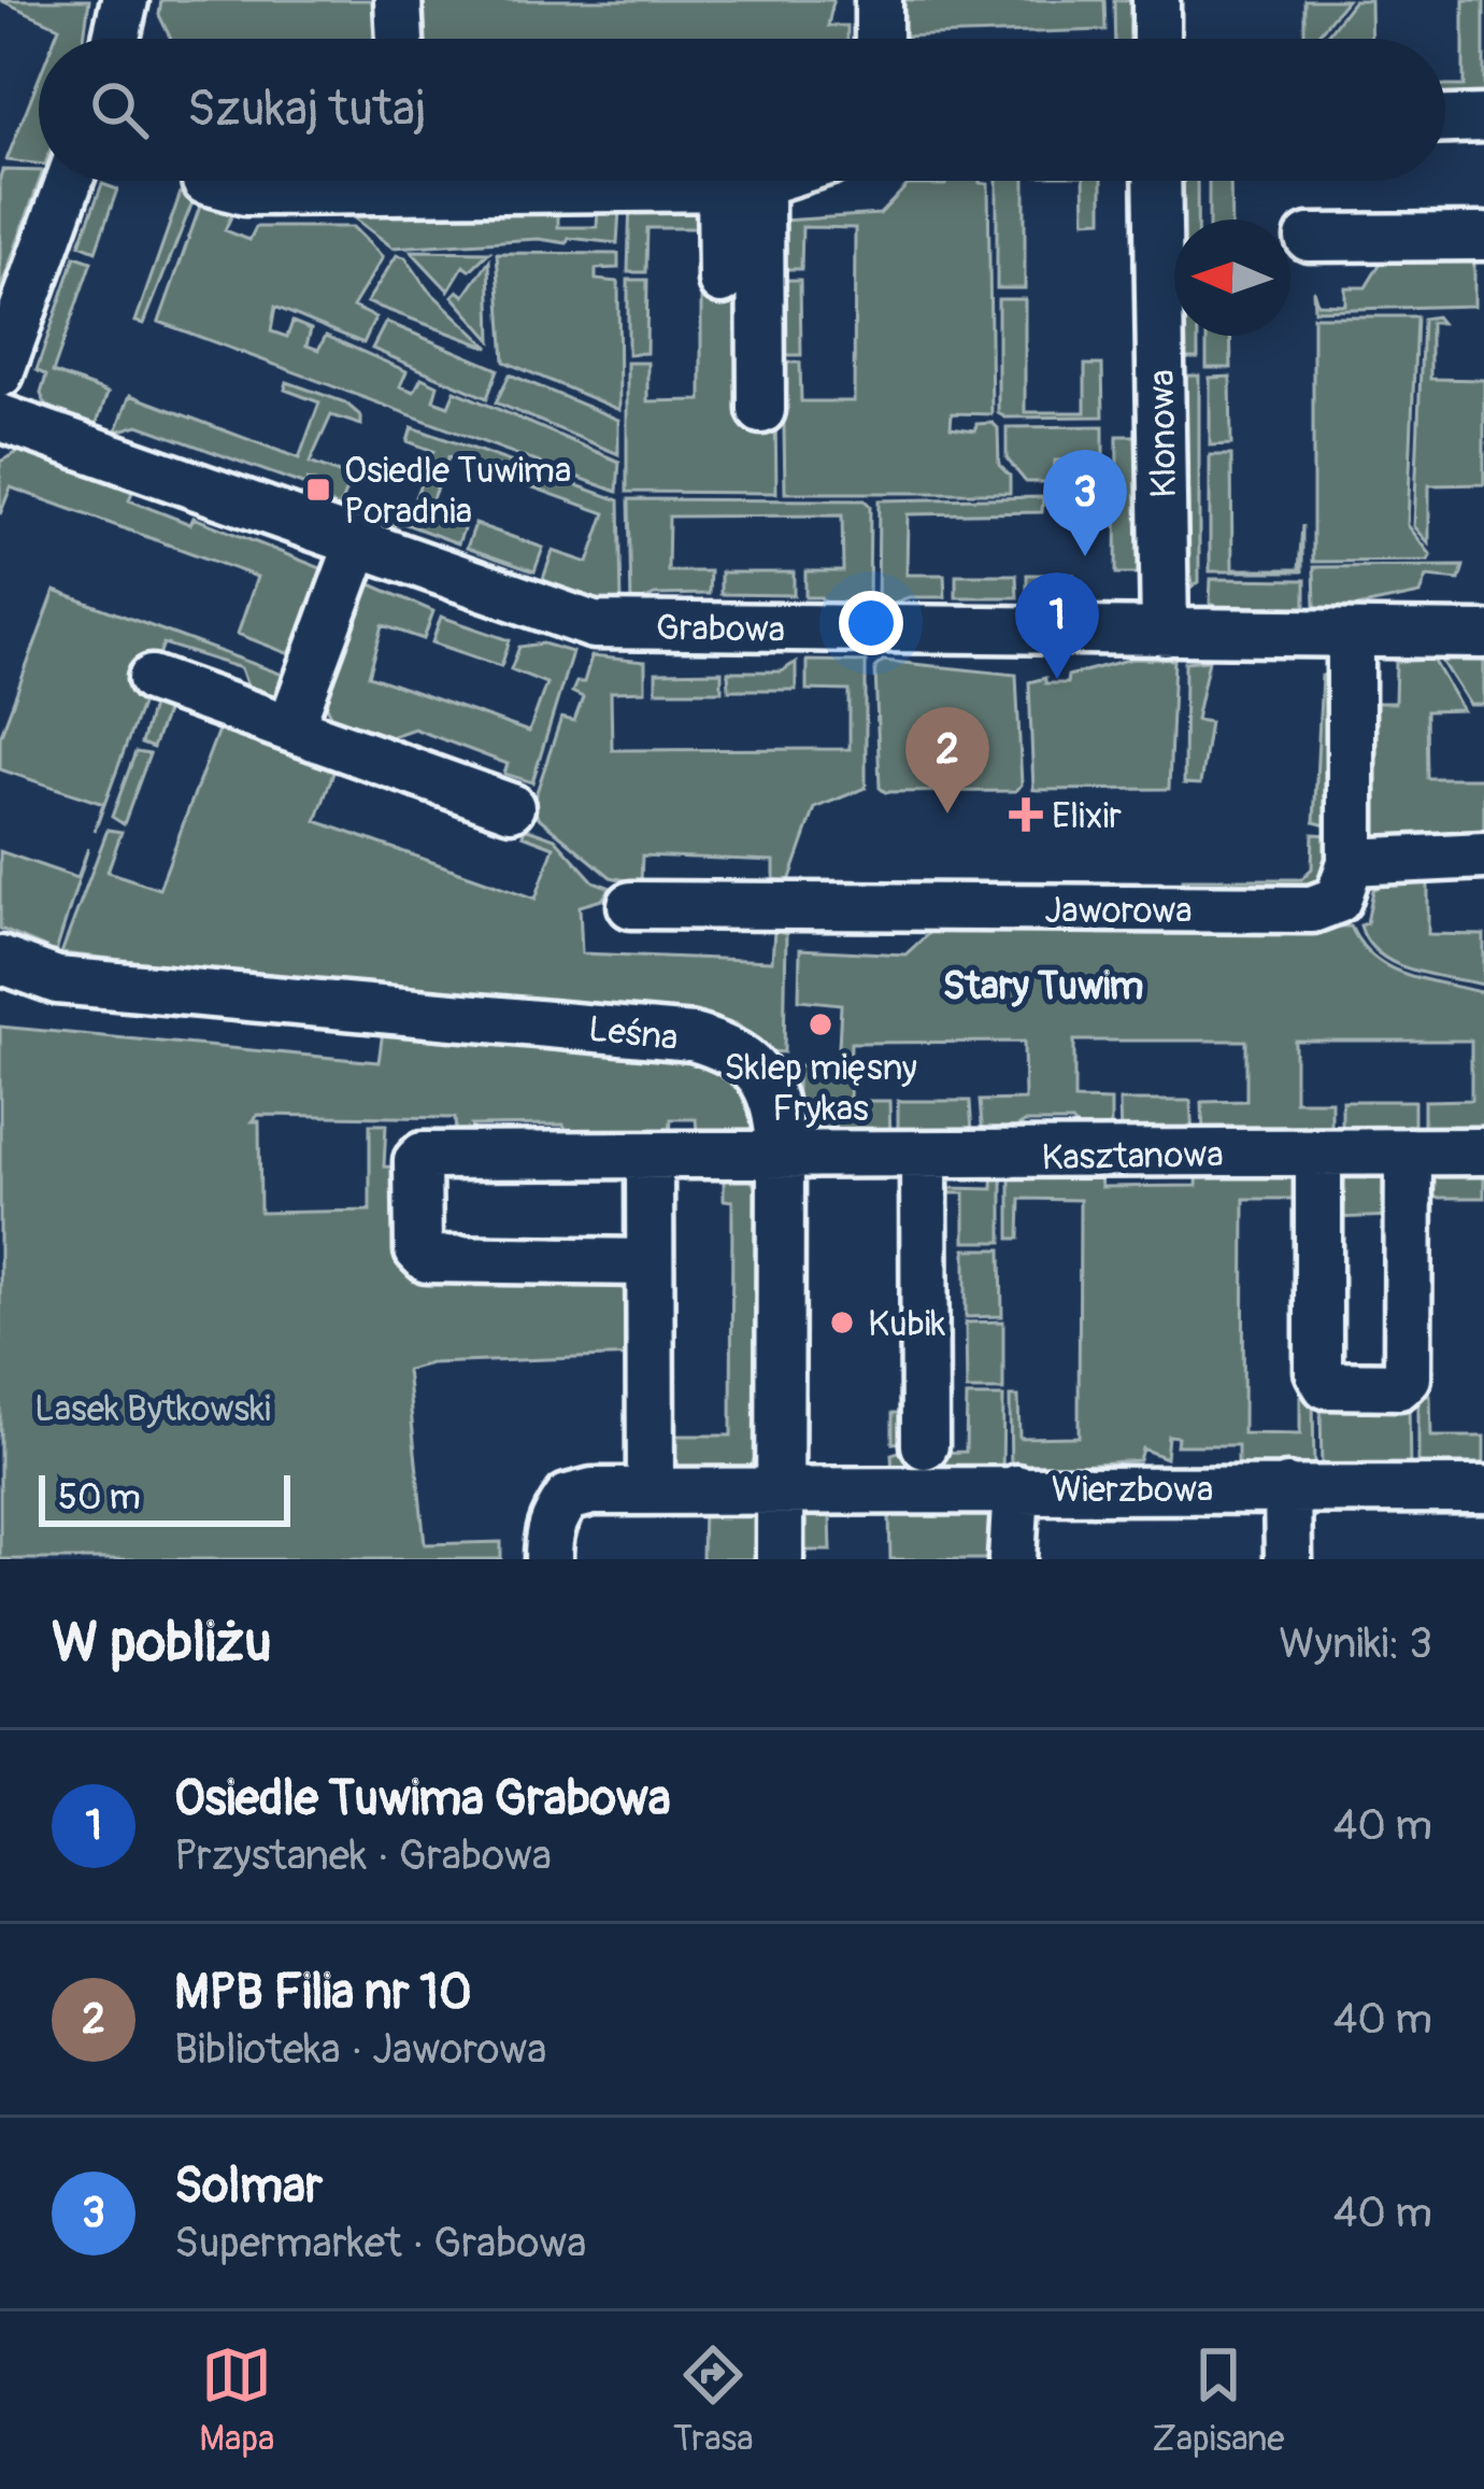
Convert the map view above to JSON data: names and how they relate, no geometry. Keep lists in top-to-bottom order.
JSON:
{
  "streets": {
    "street": [
      "Klonowa",
      "Grabowa",
      "Jaworowa",
      "Leśna",
      "Kasztanowa",
      "Wierzbowa"
    ]
  },
  "crossings": [
    ["Klonowa", "Grabowa"],
    ["Leśna", "Kasztanowa"],
    ["Leśna", "Wierzbowa"]
  ],
  "districts": ["Stary Tuwim"],
  "parks": ["Lasek Bytkowski"],
  "places": {
    "transit": ["Osiedle Tuwima Poradnia"],
    "health": ["Elixir"],
    "other": ["Sklep mięsny Frykas", "Kubik"]
  },
  "scale_bar": "50 m",
  "north": "left",
  "page": {
    "search": "Szukaj tutaj",
    "pins": ["3", "1", "2"],
    "scale": "50 m",
    "heading": ["W pobliżu", "Wyniki: 3"],
    "list": [
      {
        "mark": "1",
        "name": "Osiedle Tuwima Grabowa",
        "note": "Przystanek · Grabowa",
        "value": "40 m"
      },
      {
        "mark": "2",
        "name": "MPB Filia nr 10",
        "note": "Biblioteka · Jaworowa",
        "value": "40 m"
      },
      {
        "mark": "3",
        "name": "Solmar",
        "note": "Supermarket · Grabowa",
        "value": "40 m"
      }
    ],
    "nav": ["Mapa", "Trasa", "Zapisane"]
  }
}
